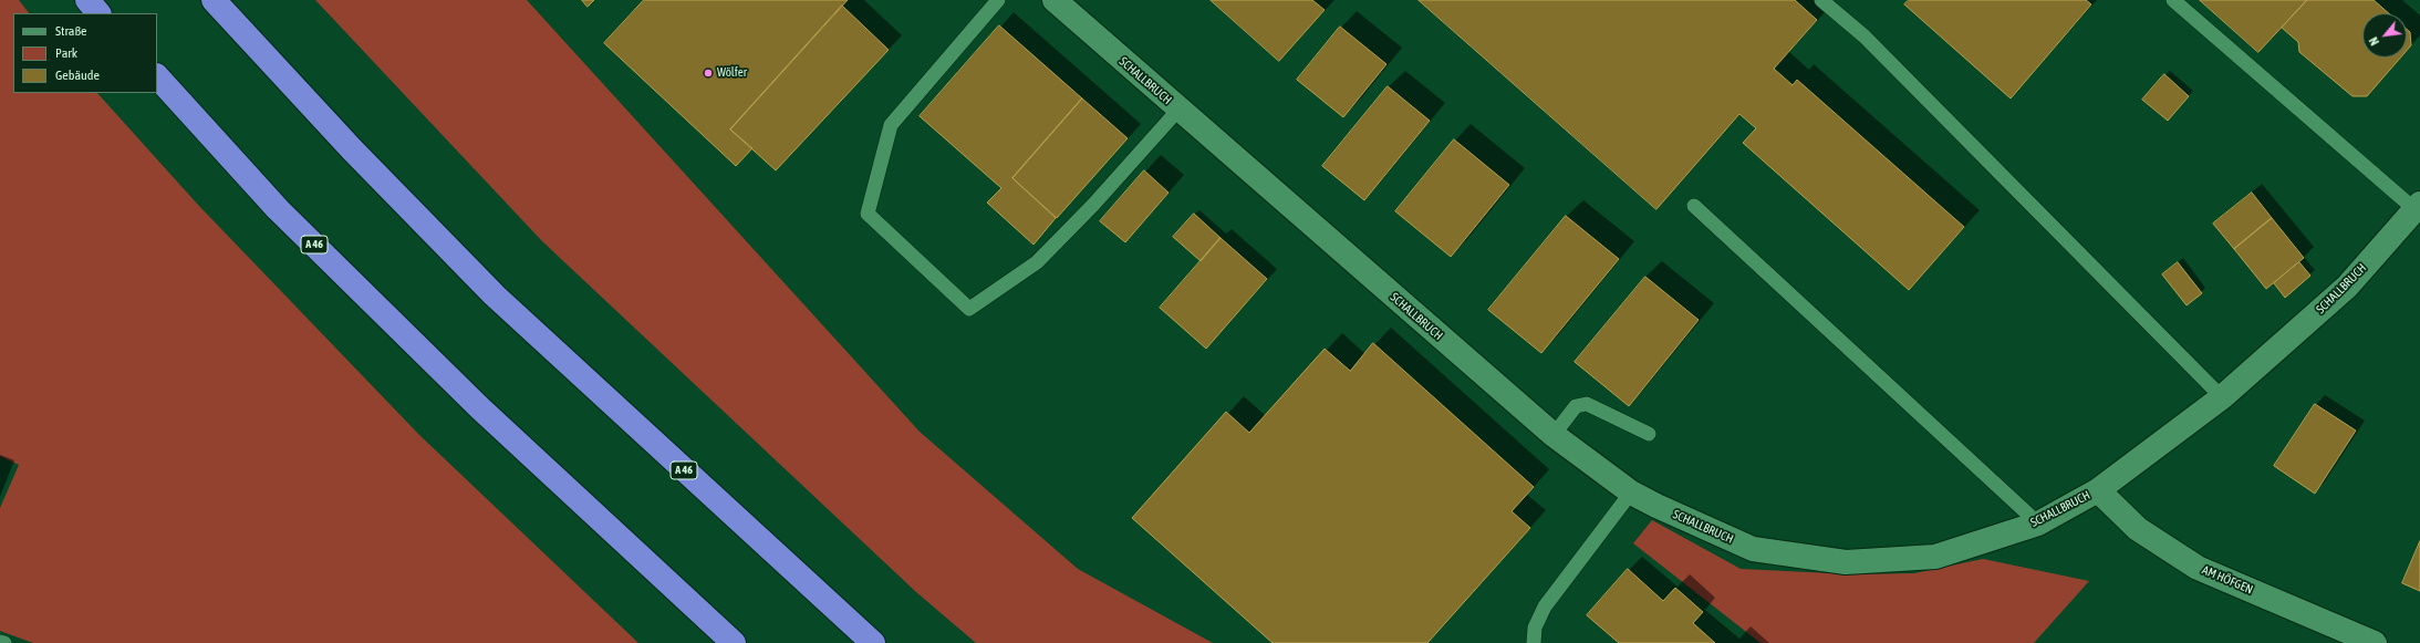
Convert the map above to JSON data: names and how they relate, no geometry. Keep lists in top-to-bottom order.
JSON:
{
  "streets": {
    "highway": ["A 46"],
    "street": ["SCHALLBRUCH", "AM HÖFGEN"]
  },
  "crossings": [
    ["SCHALLBRUCH", "AM HÖFGEN"]
  ],
  "places": ["Wölfer"],
  "legend": ["Straße", "Park", "Gebäude"],
  "north": "bottom left"
}
